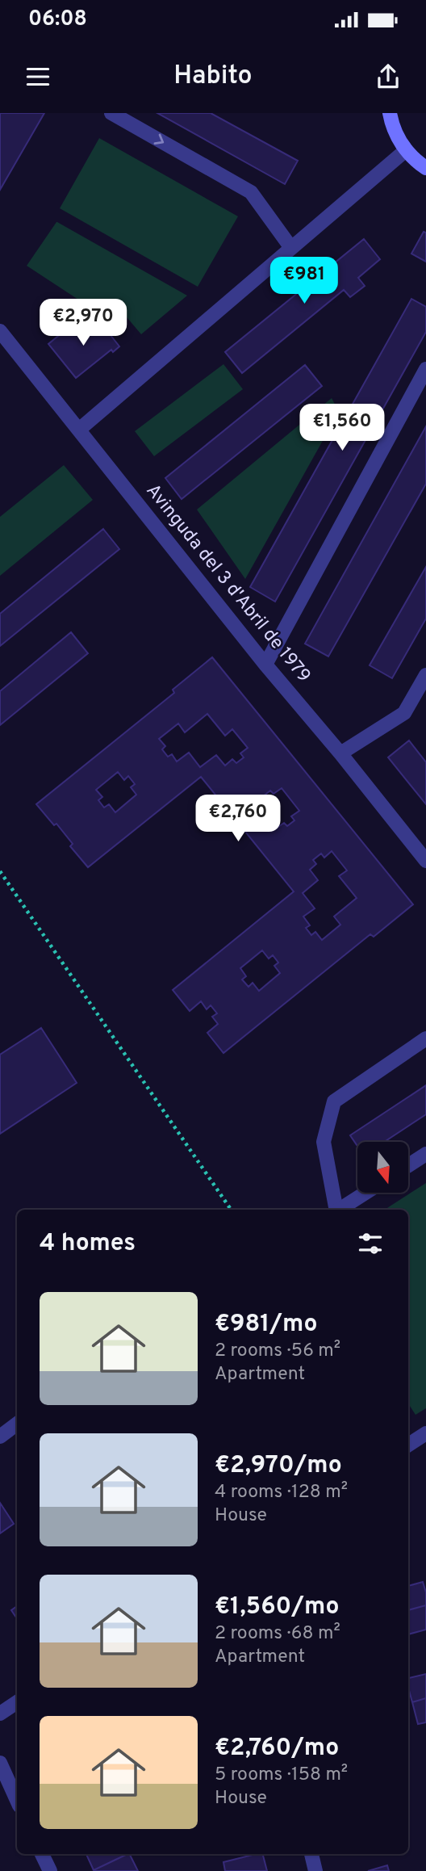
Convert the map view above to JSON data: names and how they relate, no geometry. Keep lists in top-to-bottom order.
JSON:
{
  "streets": {
    "street": ["Avinguda del 3 d'Abril de 1979"]
  },
  "north": "bottom",
  "page": {
    "status": "06:08",
    "header": "Habito",
    "price": [
      "€981",
      "€2,970",
      "€1,560",
      "€2,760"
    ],
    "heading": "4 homes",
    "list": [
      {
        "name": "€981/mo",
        "note": "2 rooms · 56 m² · Apartment"
      },
      {
        "name": "€2,970/mo",
        "note": "4 rooms · 128 m² · House"
      },
      {
        "name": "€1,560/mo",
        "note": "2 rooms · 68 m² · Apartment"
      },
      {
        "name": "€2,760/mo",
        "note": "5 rooms · 158 m² · House"
      }
    ]
  }
}
